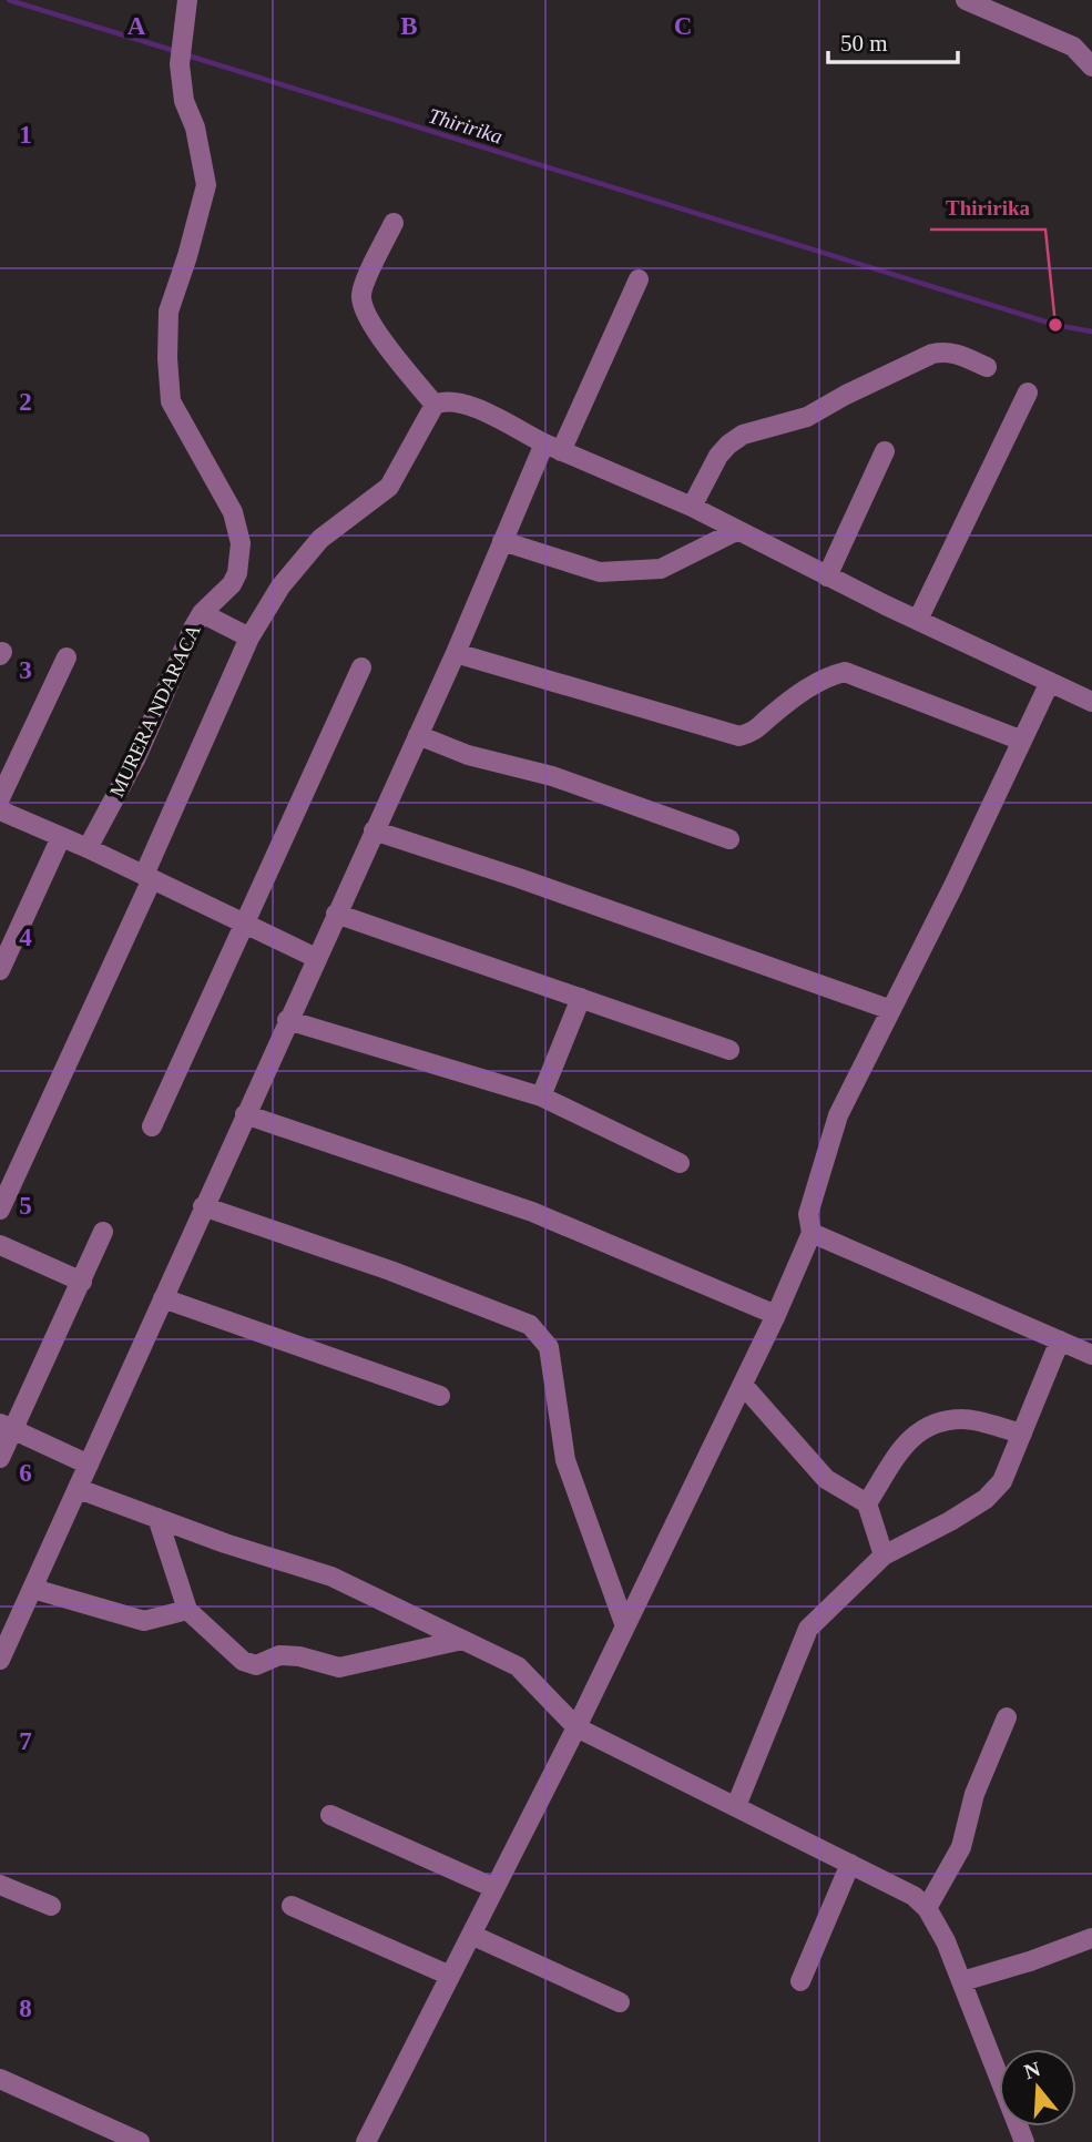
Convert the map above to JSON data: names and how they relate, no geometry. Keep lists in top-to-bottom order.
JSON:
{
  "streets": {
    "street": ["MURERA NDARACA"]
  },
  "water": ["Thiririka"],
  "places": ["Thiririka"],
  "scale_bar": "50 m",
  "north": "top",
  "grid": {
    "columns": ["A", "B", "C"],
    "rows": [
      "1",
      "2",
      "3",
      "4",
      "5",
      "6",
      "7",
      "8"
    ]
  }
}
